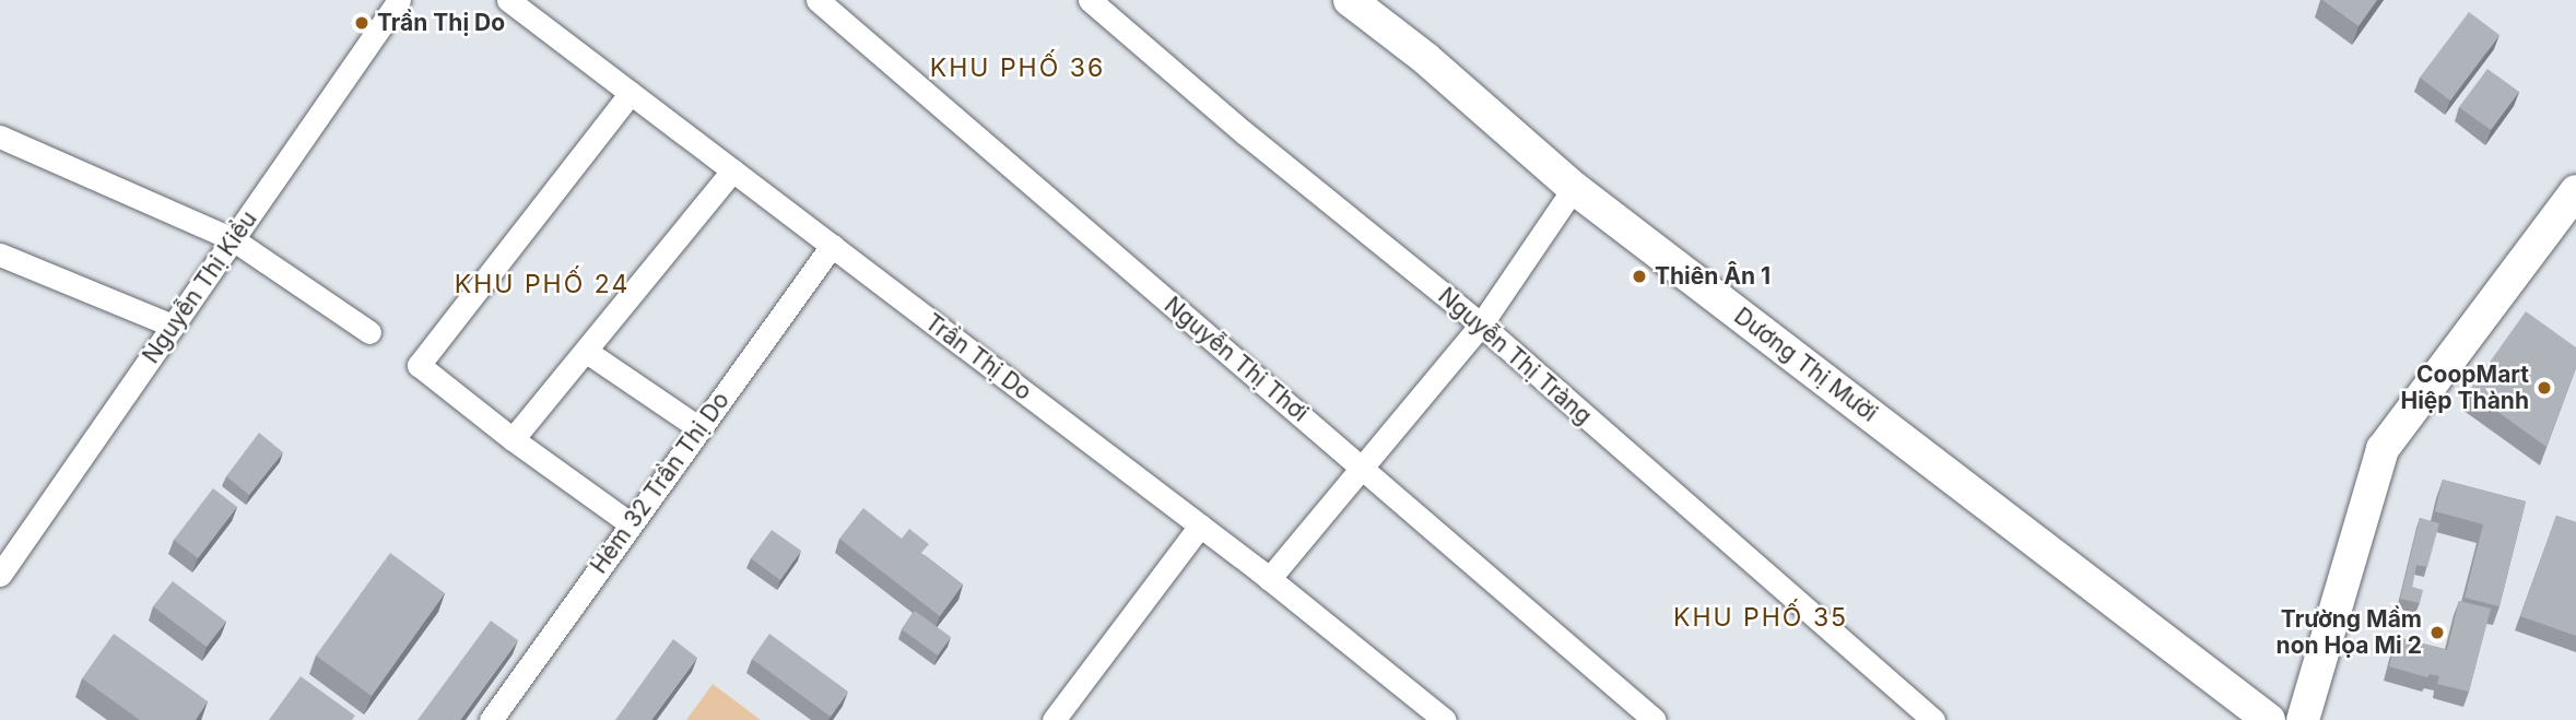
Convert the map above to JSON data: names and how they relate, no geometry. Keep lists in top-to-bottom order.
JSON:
{
  "streets": {
    "street": [
      "Nguyễn Thị Kiểu",
      "Nguyễn Thị Tràng",
      "Trần Thị Do",
      "Nguyễn Thị Thơi",
      "Dương Thị Mười",
      "Hẻm 32 Trần Thị Do"
    ]
  },
  "crossings": [
    ["Trần Thị Do", "Hẻm 32 Trần Thị Do"]
  ],
  "districts": ["KHU PHỐ 36", "KHU PHỐ 24", "KHU PHỐ 35"],
  "places": [
    "Trần Thị Do",
    "Thiên Ân 1",
    "CoopMart Hiệp Thành",
    "Trường Mầm non Họa Mi 2"
  ]
}
